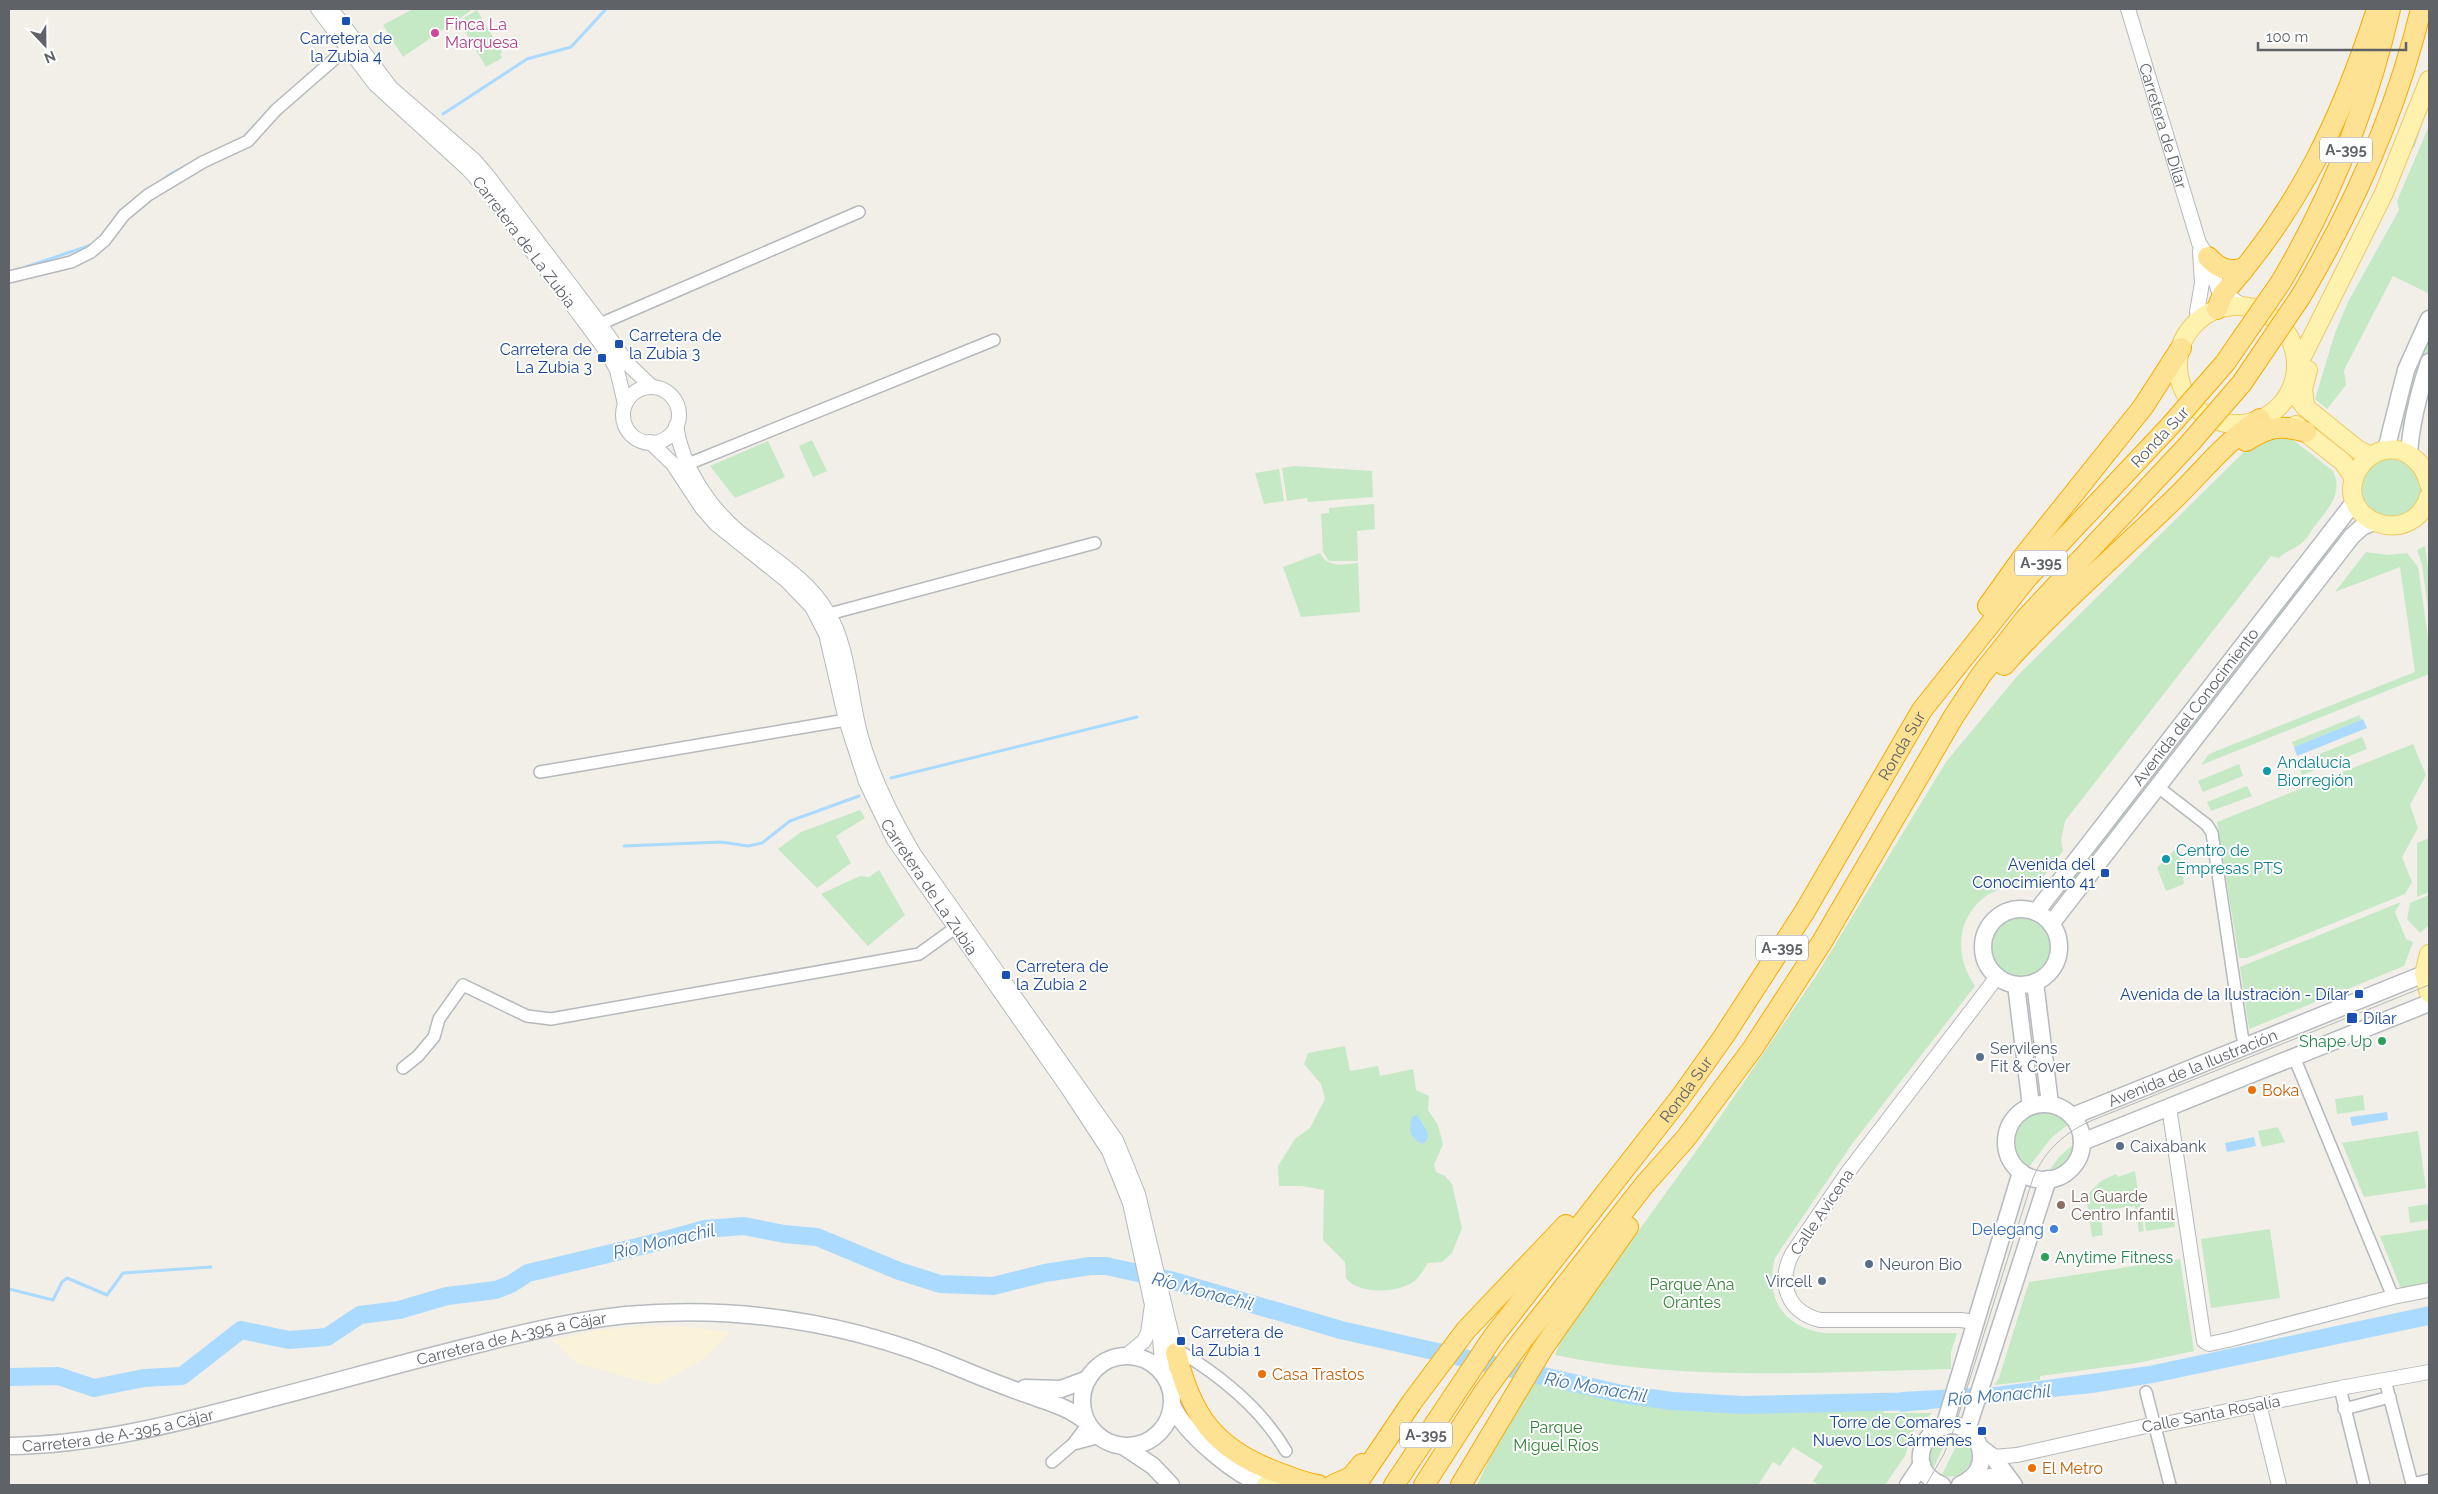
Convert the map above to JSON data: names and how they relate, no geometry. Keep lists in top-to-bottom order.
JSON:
{
  "streets": {
    "highway": ["A-395", "Ronda Sur"],
    "main road": ["Avenida del Conocimiento", "Avenida de la Ilustración", "Carretera de A-395 a Cájar"],
    "street": [
      "Carretera de Dílar",
      "Carretera de La Zubia",
      "Calle Avicena",
      "Calle Santa Rosalía"
    ]
  },
  "crossings": [
    ["Carretera de La Zubia", "Carretera de A-395 a Cájar"],
    ["Avenida del Conocimiento", "Calle Avicena"]
  ],
  "water": ["Río Monachil"],
  "parks": ["Parque Ana Orantes", "Parque Miguel Ríos"],
  "places": {
    "transit": [
      "Carretera de la Zubia 4",
      "Carretera de la Zubia 3",
      "Carretera de La Zubia 3",
      "Avenida del Conocimiento 41",
      "Carretera de la Zubia 2",
      "Avenida de la Ilustración - Dílar",
      "Dílar",
      "Carretera de la Zubia 1",
      "Torre de Comares - Nuevo Los Cármenes"
    ],
    "other": [
      "Finca La Marquesa",
      "Andalucía Biorregión",
      "Centro de Empresas PTS",
      "Shape Up",
      "Servilens Fit & Cover",
      "Boka",
      "Caixabank",
      "La Guarde Centro Infantil",
      "Delegang",
      "Anytime Fitness",
      "Neuron Bio",
      "Vircell",
      "Casa Trastos",
      "El Metro"
    ]
  },
  "scale_bar": "100 m",
  "north": "bottom"
}
